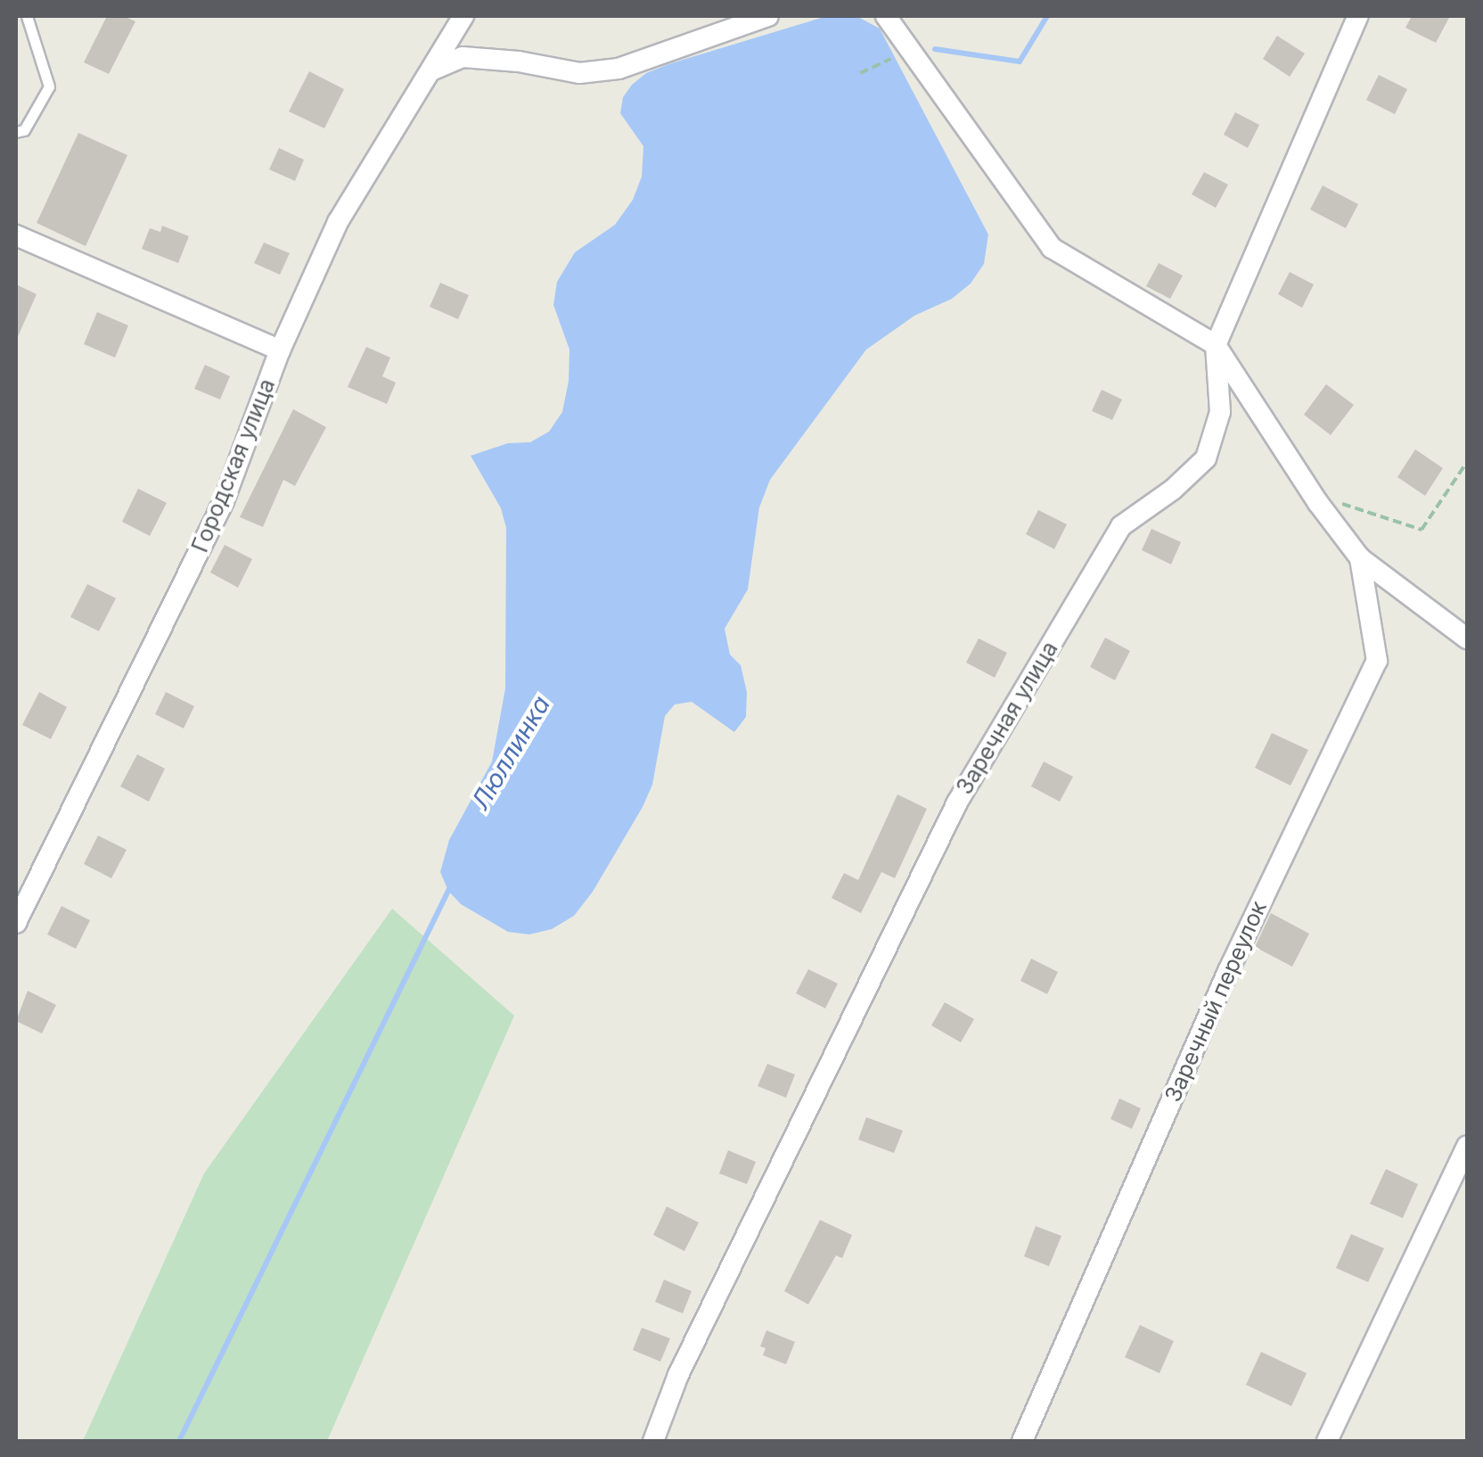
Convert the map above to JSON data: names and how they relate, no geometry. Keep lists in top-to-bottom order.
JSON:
{
  "streets": {
    "street": ["Городская улица", "Заречная улица", "Заречный переулок"]
  },
  "water": ["Люллинка"]
}
